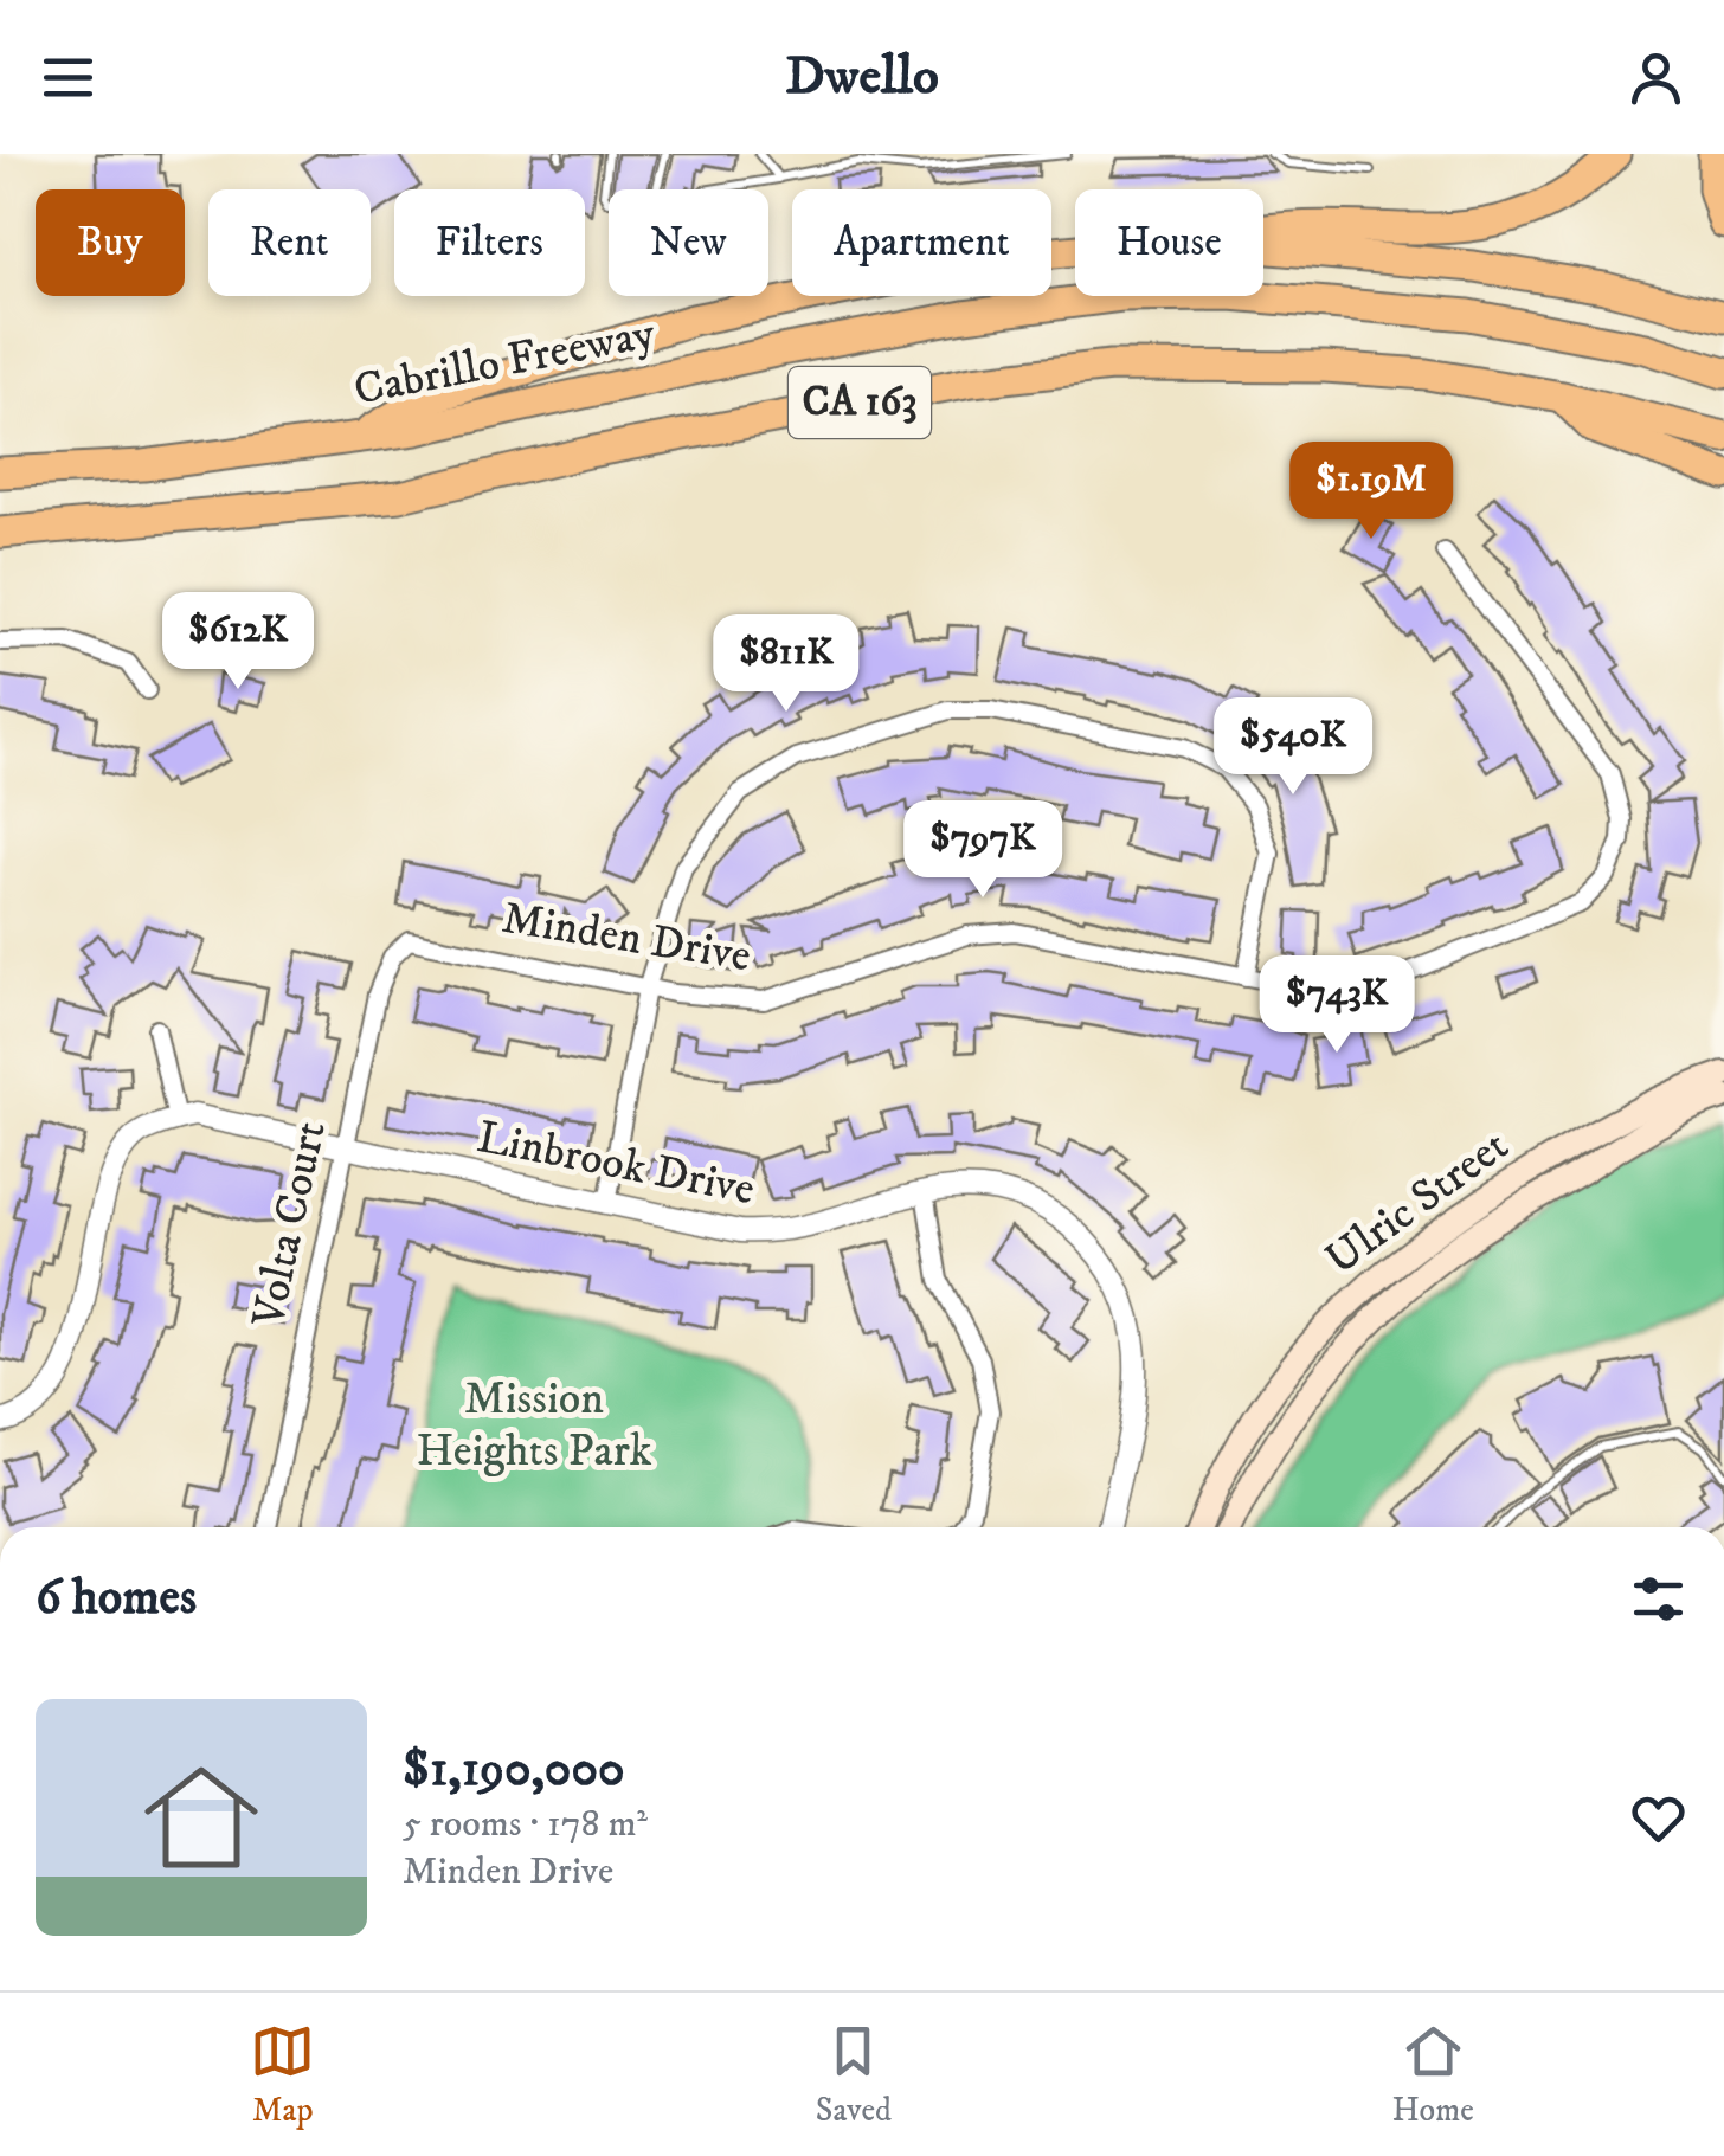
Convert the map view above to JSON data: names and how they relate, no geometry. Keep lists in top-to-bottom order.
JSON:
{
  "streets": {
    "highway": ["Cabrillo Freeway", "CA 163"],
    "main road": ["Ulric Street"],
    "street": ["Minden Drive", "Linbrook Drive", "Volta Court"]
  },
  "crossings": [
    ["Minden Drive", "Volta Court"],
    ["Linbrook Drive", "Volta Court"]
  ],
  "parks": ["Mission Heights Park"],
  "page": {
    "header": "Dwello",
    "chip": [
      "Buy",
      "Rent",
      "Filters",
      "New",
      "Apartment",
      "House"
    ],
    "price": [
      "$1.19M",
      "$612K",
      "$811K",
      "$540K",
      "$797K",
      "$743K"
    ],
    "heading": "6 homes",
    "list": [
      {
        "name": "$1,190,000",
        "note": "5 rooms · 178 m² · Minden Drive"
      }
    ],
    "tabs": ["Map", "Saved", "Home"]
  }
}
